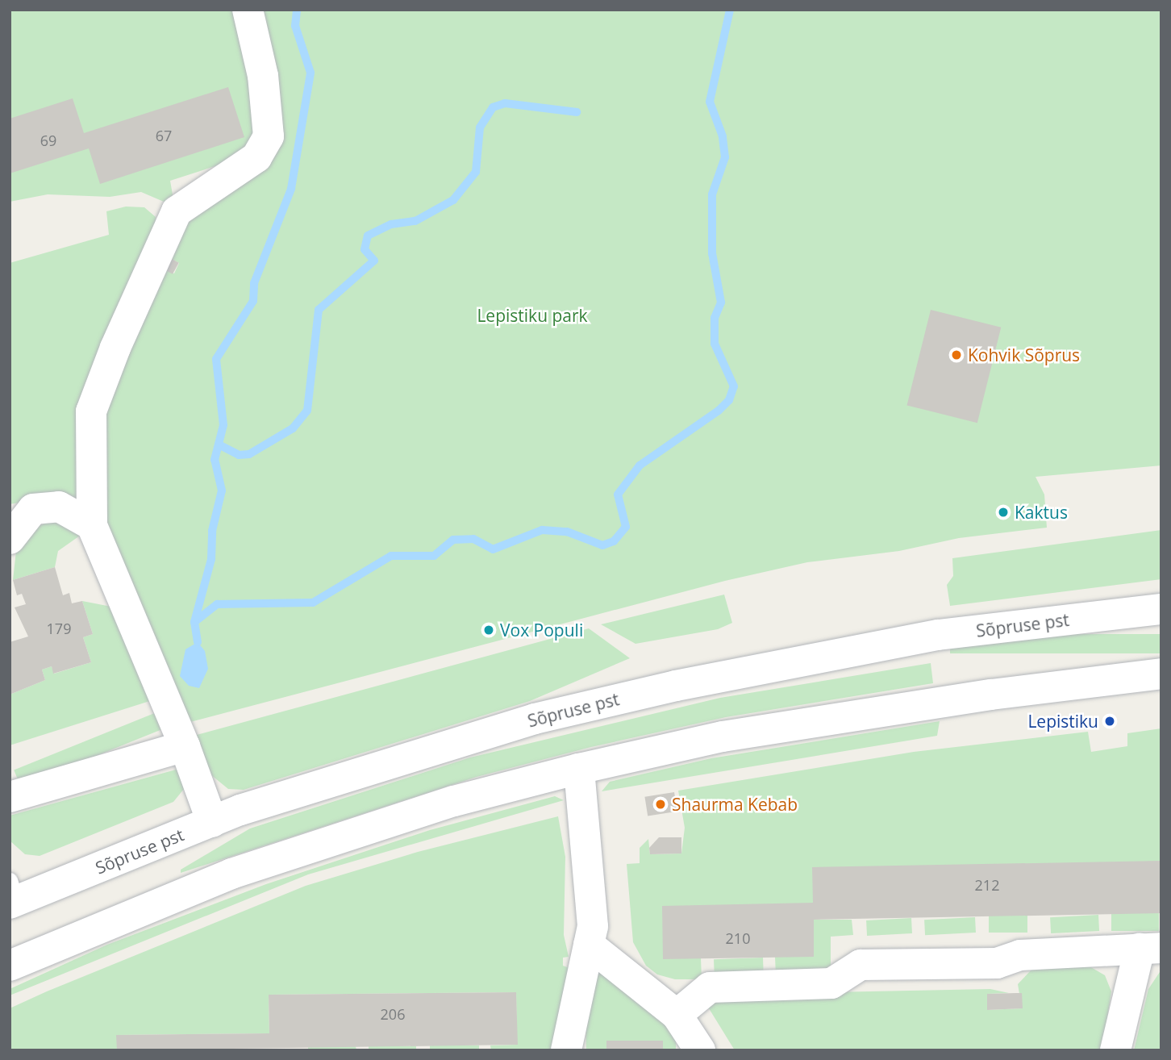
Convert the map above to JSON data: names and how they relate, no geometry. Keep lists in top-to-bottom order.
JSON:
{
  "streets": {
    "main road": ["Sõpruse pst"]
  },
  "parks": ["Lepistiku park"],
  "places": [
    "Kohvik Sõprus",
    "Kaktus",
    "Vox Populi",
    "Lepistiku",
    "Shaurma Kebab"
  ],
  "house_numbers": [
    "67",
    "69",
    "179",
    "212",
    "210",
    "206"
  ]
}
